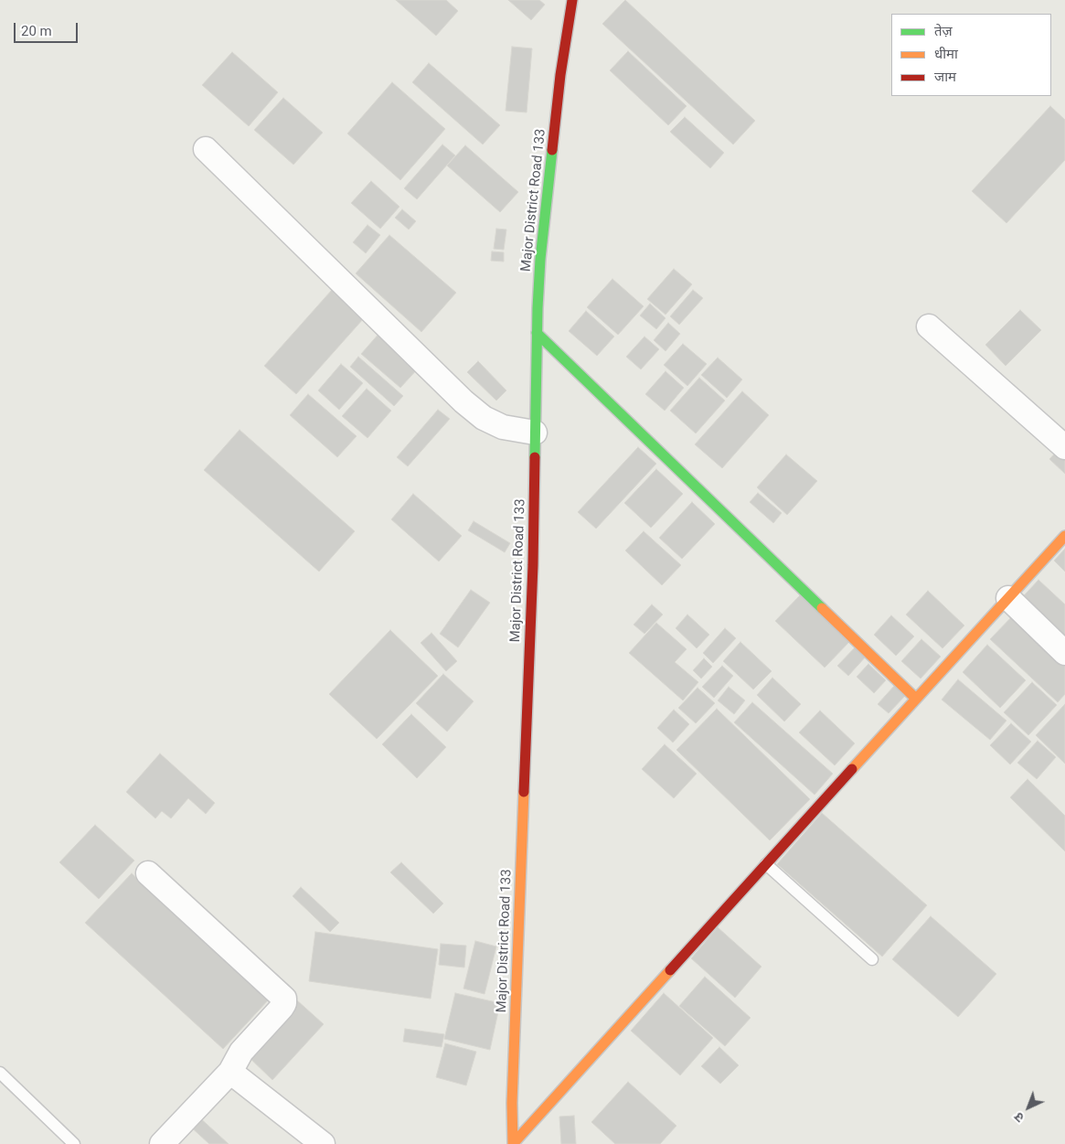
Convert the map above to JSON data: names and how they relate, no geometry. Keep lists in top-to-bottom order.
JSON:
{
  "streets": {
    "street": ["Major District Road 133"]
  },
  "legend": ["तेज़", "धीमा", "जाम"],
  "scale_bar": "20 m",
  "north": "bottom left"
}
